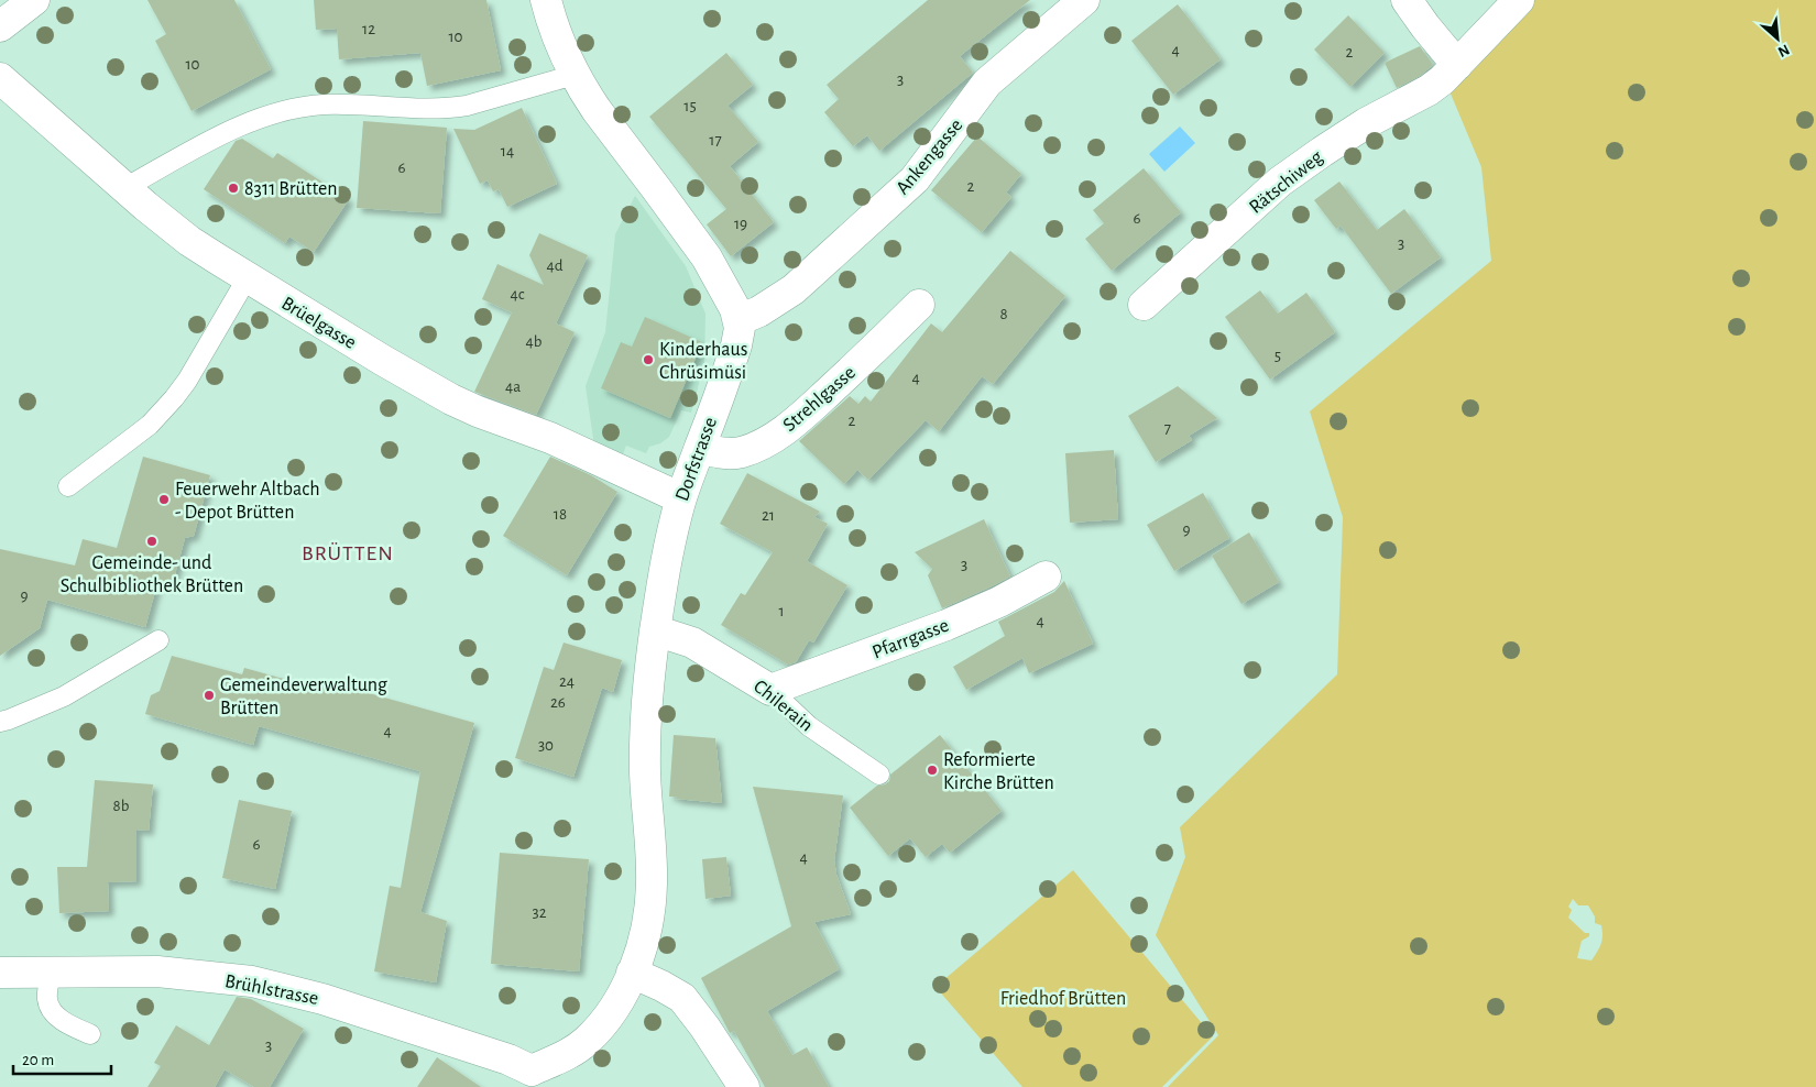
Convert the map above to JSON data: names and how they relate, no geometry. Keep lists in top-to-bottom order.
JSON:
{
  "streets": {
    "street": [
      "Ankengasse",
      "Rätschiweg",
      "Brüelgasse",
      "Strehlgasse",
      "Dorfstrasse",
      "Pfarrgasse",
      "Chilerain",
      "Brühlstrasse"
    ]
  },
  "crossings": [
    ["Ankengasse", "Dorfstrasse"],
    ["Brüelgasse", "Dorfstrasse"],
    ["Strehlgasse", "Dorfstrasse"],
    ["Dorfstrasse", "Chilerain"],
    ["Dorfstrasse", "Brühlstrasse"],
    ["Pfarrgasse", "Chilerain"]
  ],
  "districts": ["BRÜTTEN"],
  "parks": ["Friedhof Brütten"],
  "places": [
    "8311 Brütten",
    "Kinderhaus Chrüsimüsi",
    "Feuerwehr Altbach - Depot Brütten",
    "Gemeinde- und Schulbibliothek Brütten",
    "Gemeindeverwaltung Brütten",
    "Reformierte Kirche Brütten"
  ],
  "house_numbers": [
    "12",
    "10",
    "4",
    "2",
    "10",
    "3",
    "15",
    "17",
    "14",
    "6",
    "2",
    "6",
    "19",
    "3",
    "4d",
    "4c",
    "8",
    "4b",
    "5",
    "4",
    "4a",
    "2",
    "7",
    "18",
    "21",
    "9",
    "3",
    "9",
    "1",
    "4",
    "24",
    "26",
    "4",
    "30",
    "8b",
    "6",
    "4",
    "32",
    "3"
  ],
  "scale_bar": "20 m",
  "north": "bottom right"
}
